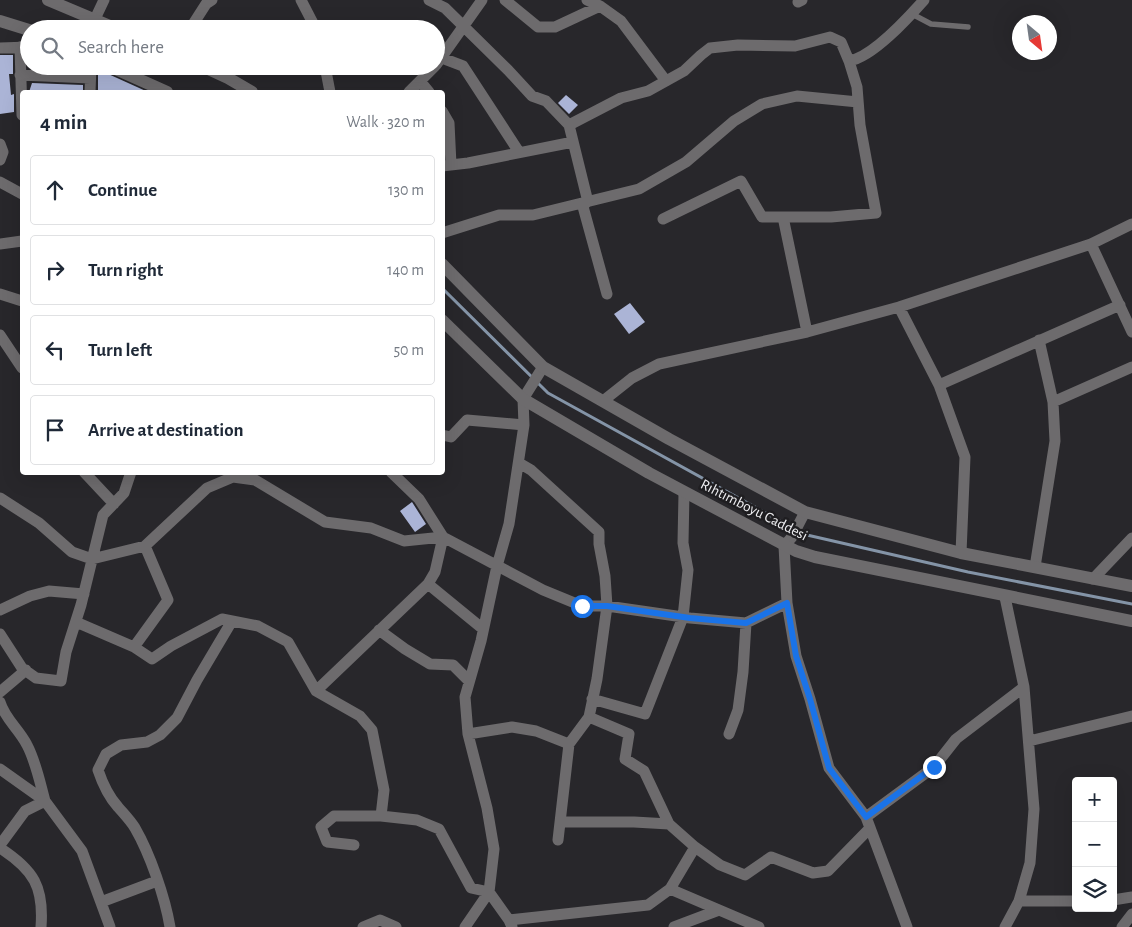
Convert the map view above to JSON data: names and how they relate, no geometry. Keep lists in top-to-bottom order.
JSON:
{
  "streets": {
    "street": ["Rıhtımboyu Caddesi"]
  },
  "north": "bottom right",
  "page": {
    "search": "Search here",
    "heading": ["4 min", "Walk · 320 m"],
    "list": [
      ["Continue", "130 m"],
      ["Turn right", "140 m"],
      ["Turn left", "50 m"],
      "Arrive at destination"
    ],
    "map_buttons": ["+", "−"]
  }
}
